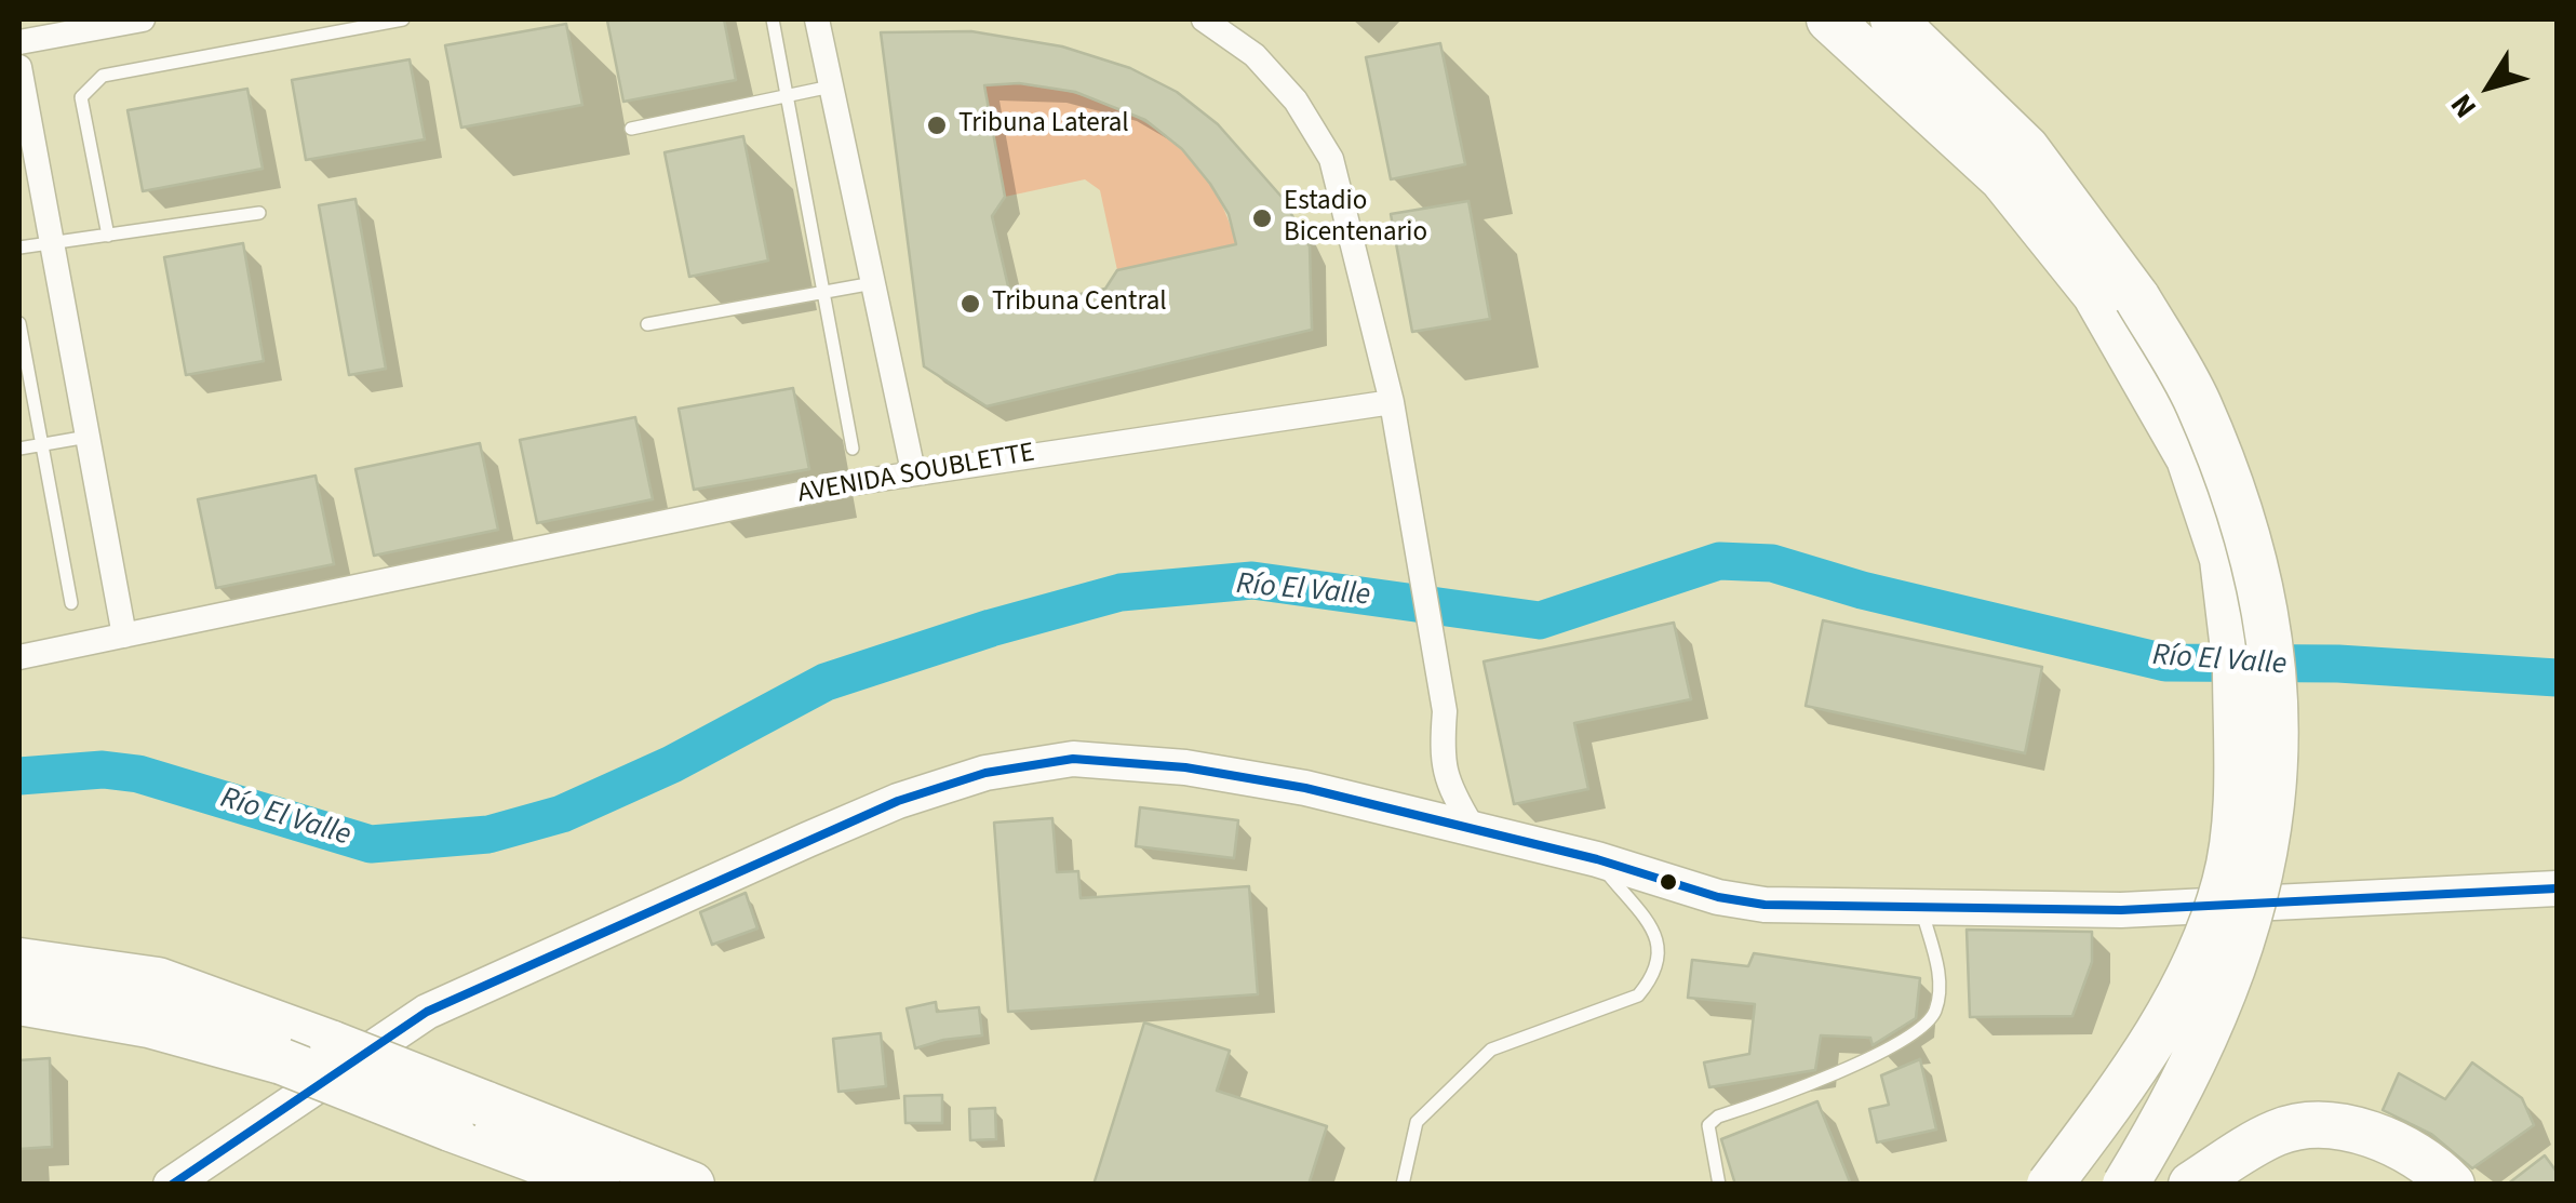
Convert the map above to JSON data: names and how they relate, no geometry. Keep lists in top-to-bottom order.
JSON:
{
  "streets": {
    "street": ["AVENIDA SOUBLETTE"]
  },
  "water": ["Río El Valle"],
  "places": ["Tribuna Lateral", "Estadio Bicentenario", "Tribuna Central"],
  "north": "bottom left"
}
